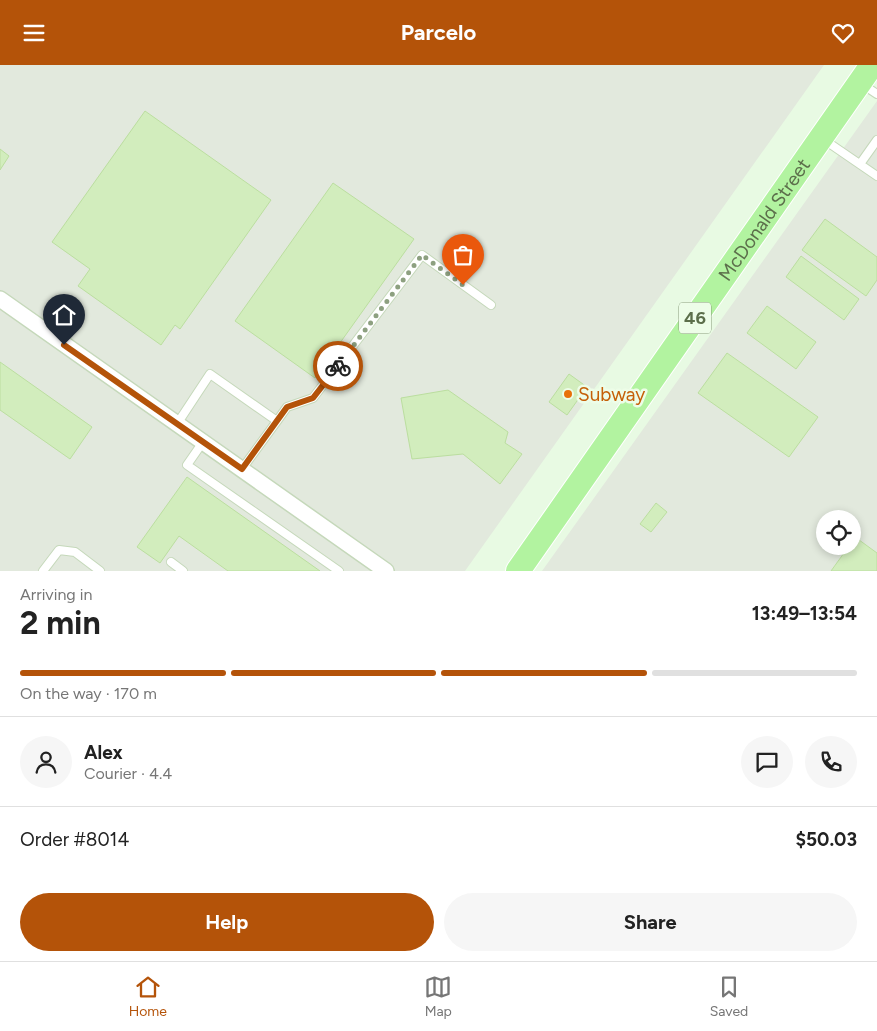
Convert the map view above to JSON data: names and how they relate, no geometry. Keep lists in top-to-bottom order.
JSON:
{
  "streets": {
    "main road": ["McDonald Street", "46"]
  },
  "places": ["Subway"],
  "page": {
    "header": "Parcelo",
    "heading": ["2 min", "Arriving in", "13:49–13:54"],
    "panel": [
      "Alex",
      "Courier · 4.4",
      "Order #8014",
      "$50.03"
    ],
    "bar": "On the way · 170 m",
    "buttons": ["Help", "Share"],
    "tabs": ["Home", "Map", "Saved"]
  }
}
